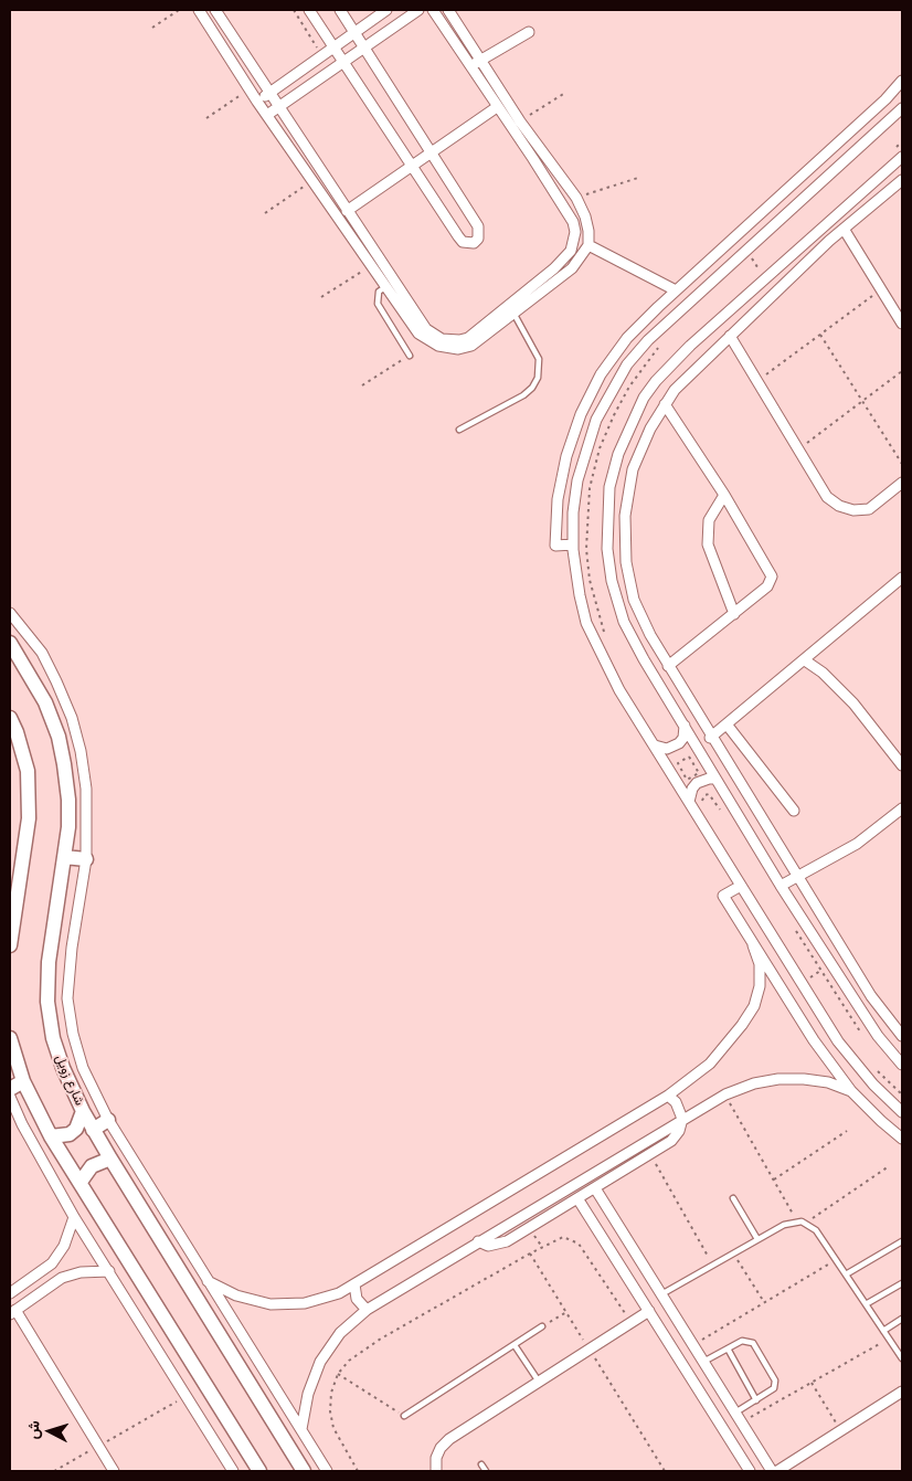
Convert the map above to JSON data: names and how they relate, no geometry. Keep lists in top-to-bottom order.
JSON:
{
  "streets": {
    "main road": ["شارع زويل"]
  },
  "north": "left"
}
